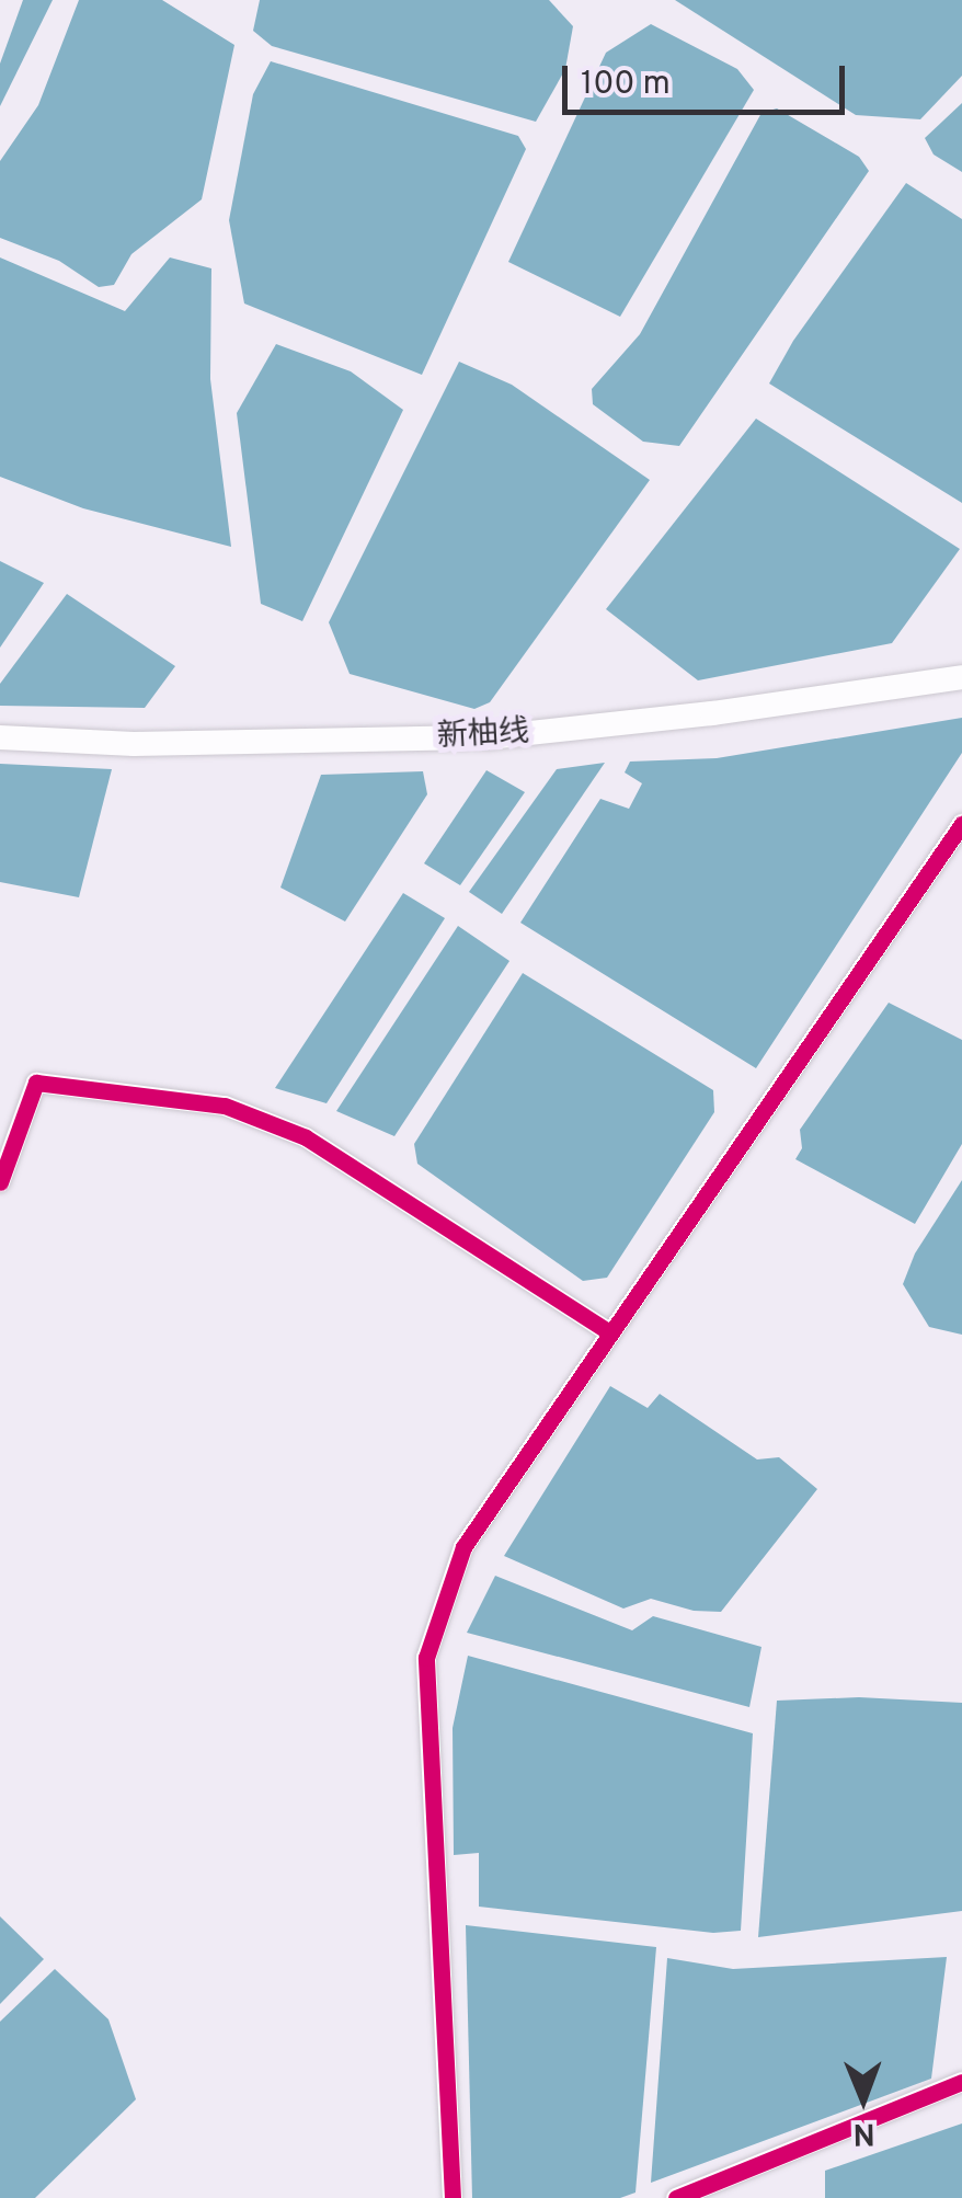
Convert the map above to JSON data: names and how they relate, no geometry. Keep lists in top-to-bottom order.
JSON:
{
  "streets": {
    "main road": ["新柚线"]
  },
  "scale_bar": "100 m",
  "north": "bottom"
}
